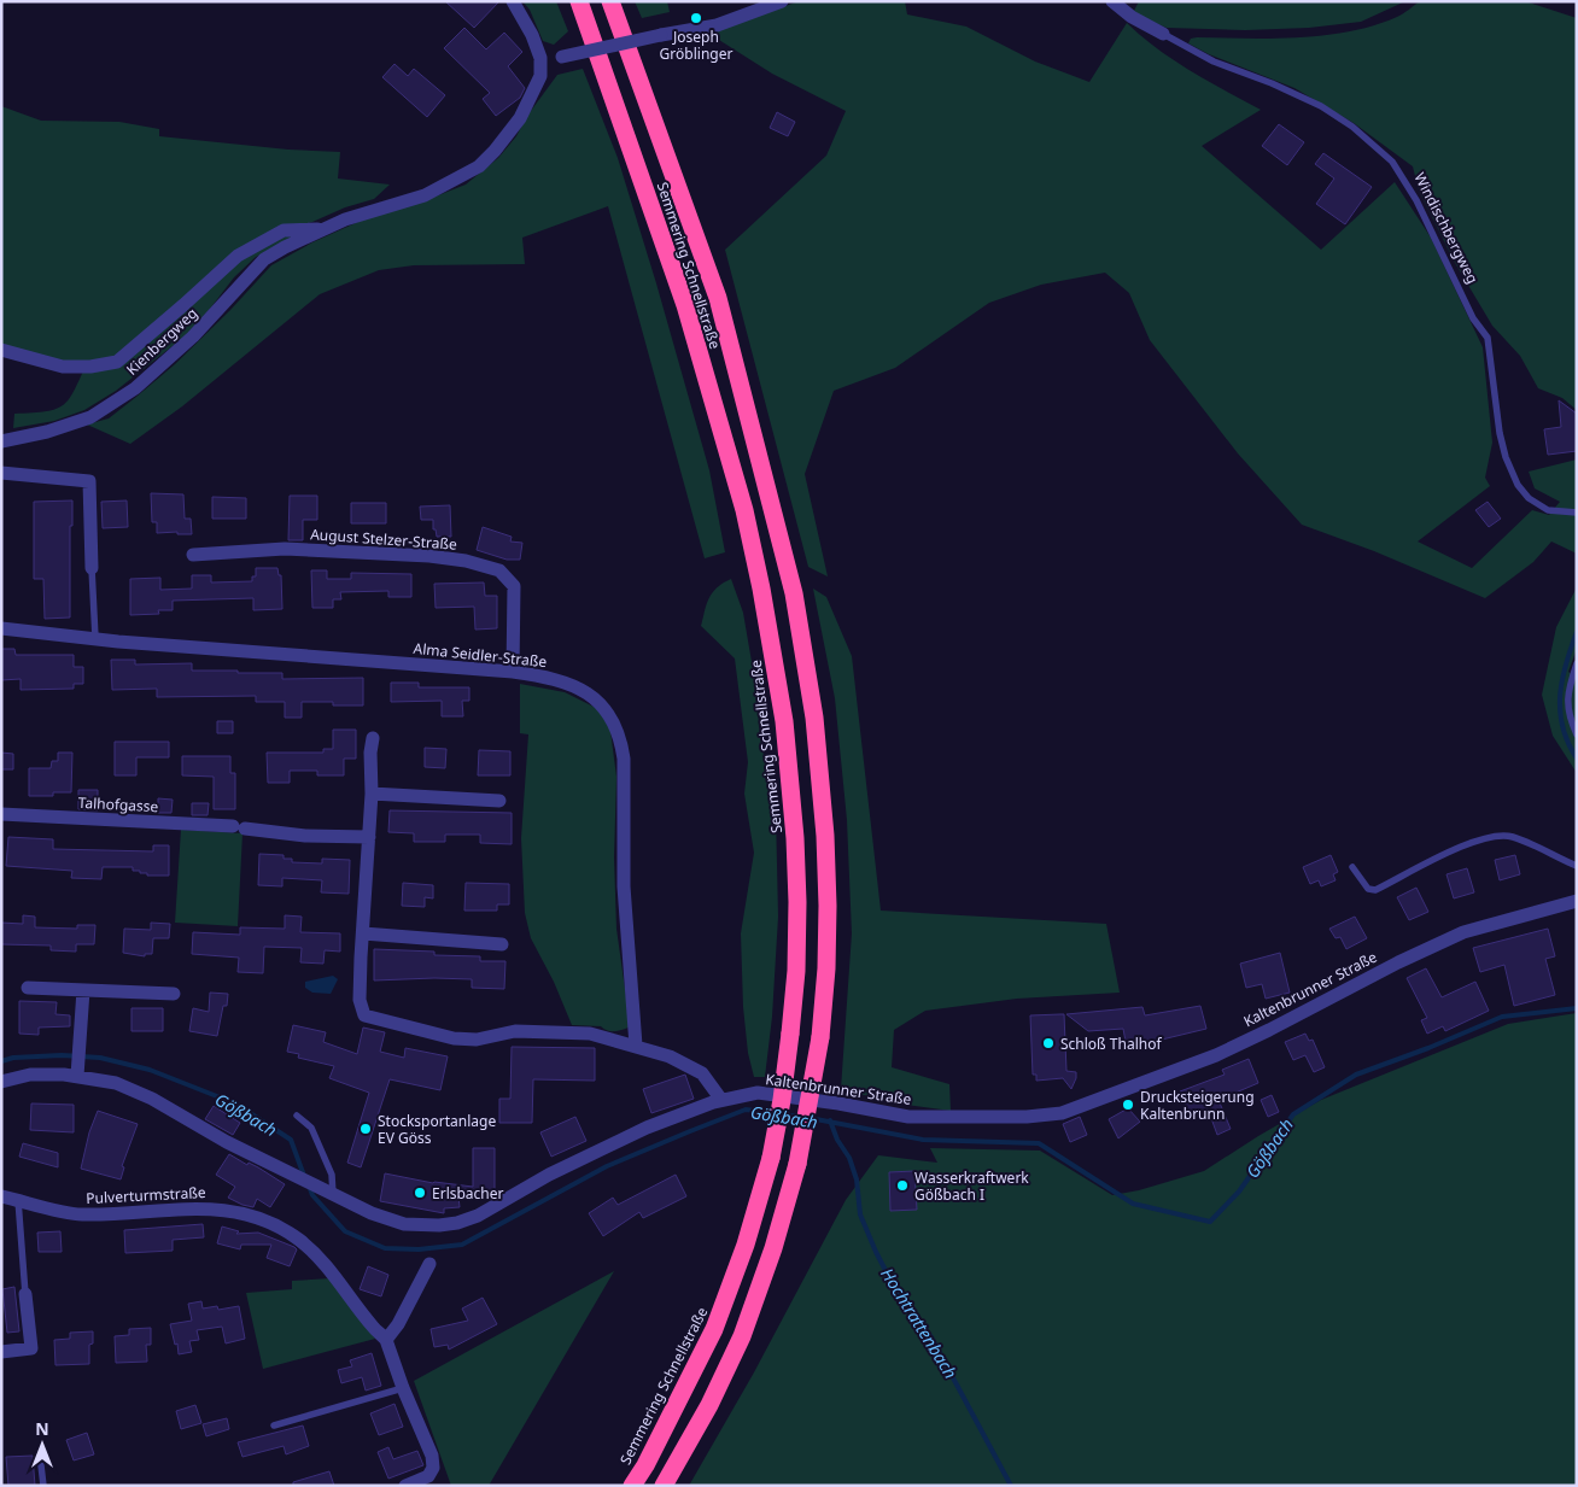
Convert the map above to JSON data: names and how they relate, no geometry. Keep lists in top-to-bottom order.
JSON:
{
  "streets": {
    "highway": ["Semmering Schnellstraße"],
    "street": [
      "Windischbergweg",
      "Kienbergweg",
      "August Stelzer-Straße",
      "Alma Seidler-Straße",
      "Talhofgasse",
      "Kaltenbrunner Straße",
      "Pulverturmstraße"
    ]
  },
  "crossings": [
    ["August Stelzer-Straße", "Alma Seidler-Straße"]
  ],
  "water": ["Gößbach", "Hochtrattenbach"],
  "places": [
    "Joseph Gröblinger",
    "Schloß Thalhof",
    "Drucksteigerung Kaltenbrunn",
    "Stocksportanlage EV Göss",
    "Wasserkraftwerk Gößbach I",
    "Erlsbacher"
  ],
  "north": "top"
}
